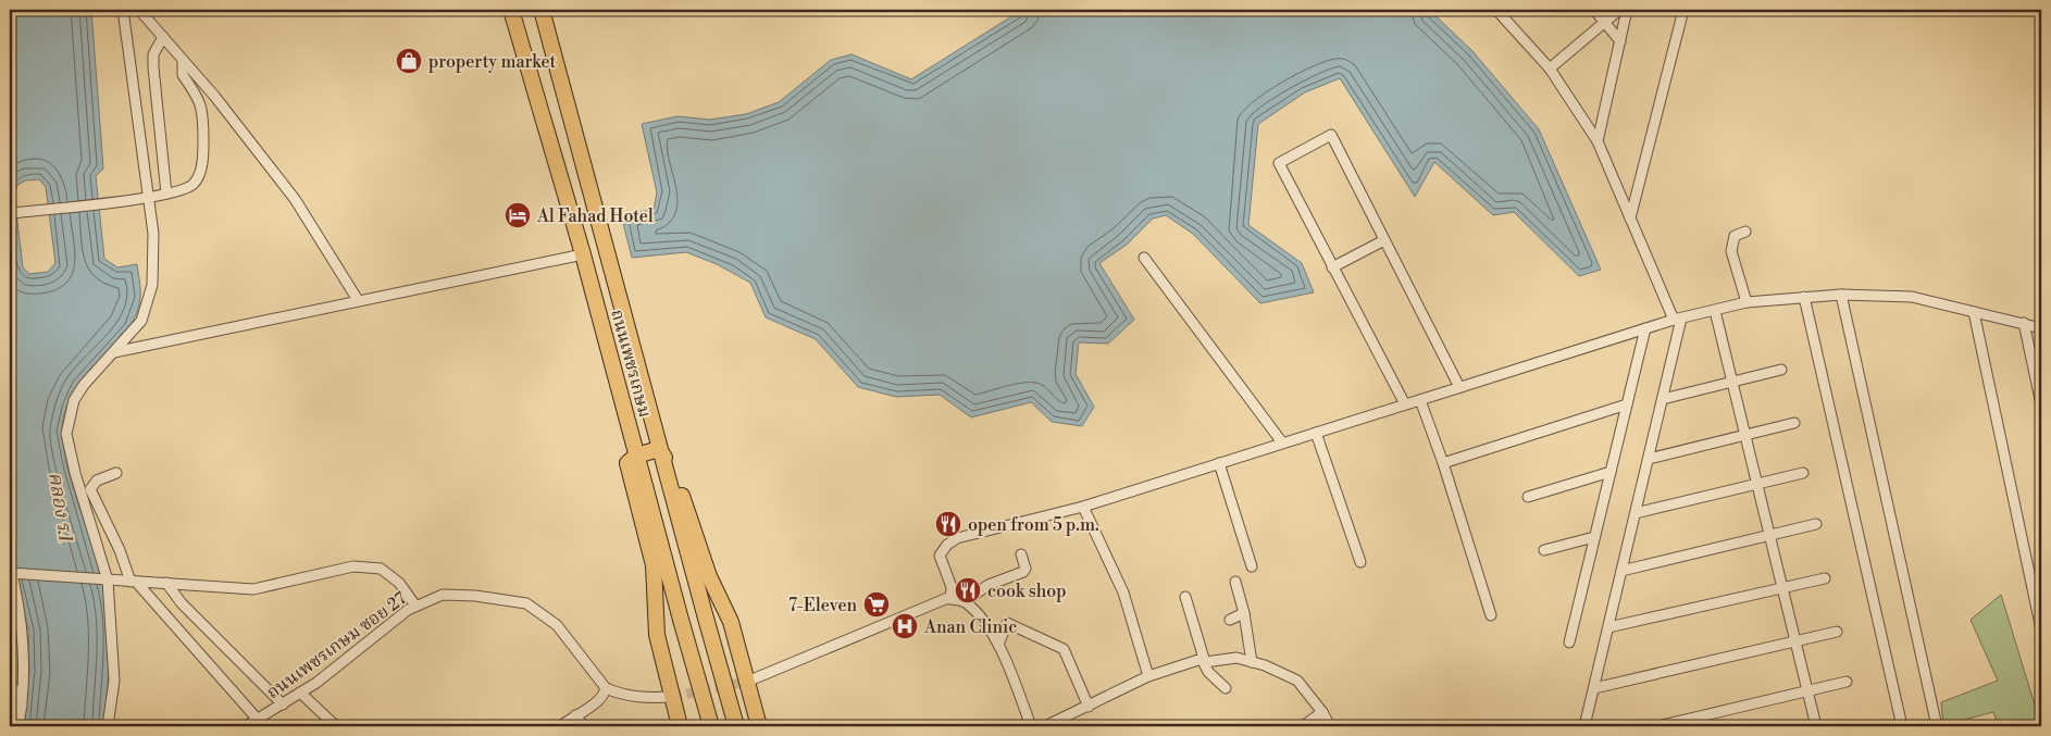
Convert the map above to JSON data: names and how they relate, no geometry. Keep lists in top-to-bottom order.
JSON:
{
  "streets": {
    "highway": ["ถนนเพชรเกษม"],
    "street": ["ถนนเพชรเกษม ซอย 27"]
  },
  "water": ["คลอง ร.1"],
  "places": {
    "shop": ["property market"],
    "hotel": ["Al Fahad Hotel"],
    "restaurant": ["open from 5 p.m.", "cook shop"],
    "supermarket": ["7-Eleven"],
    "hospital": ["Anan Clinic"]
  }
}
